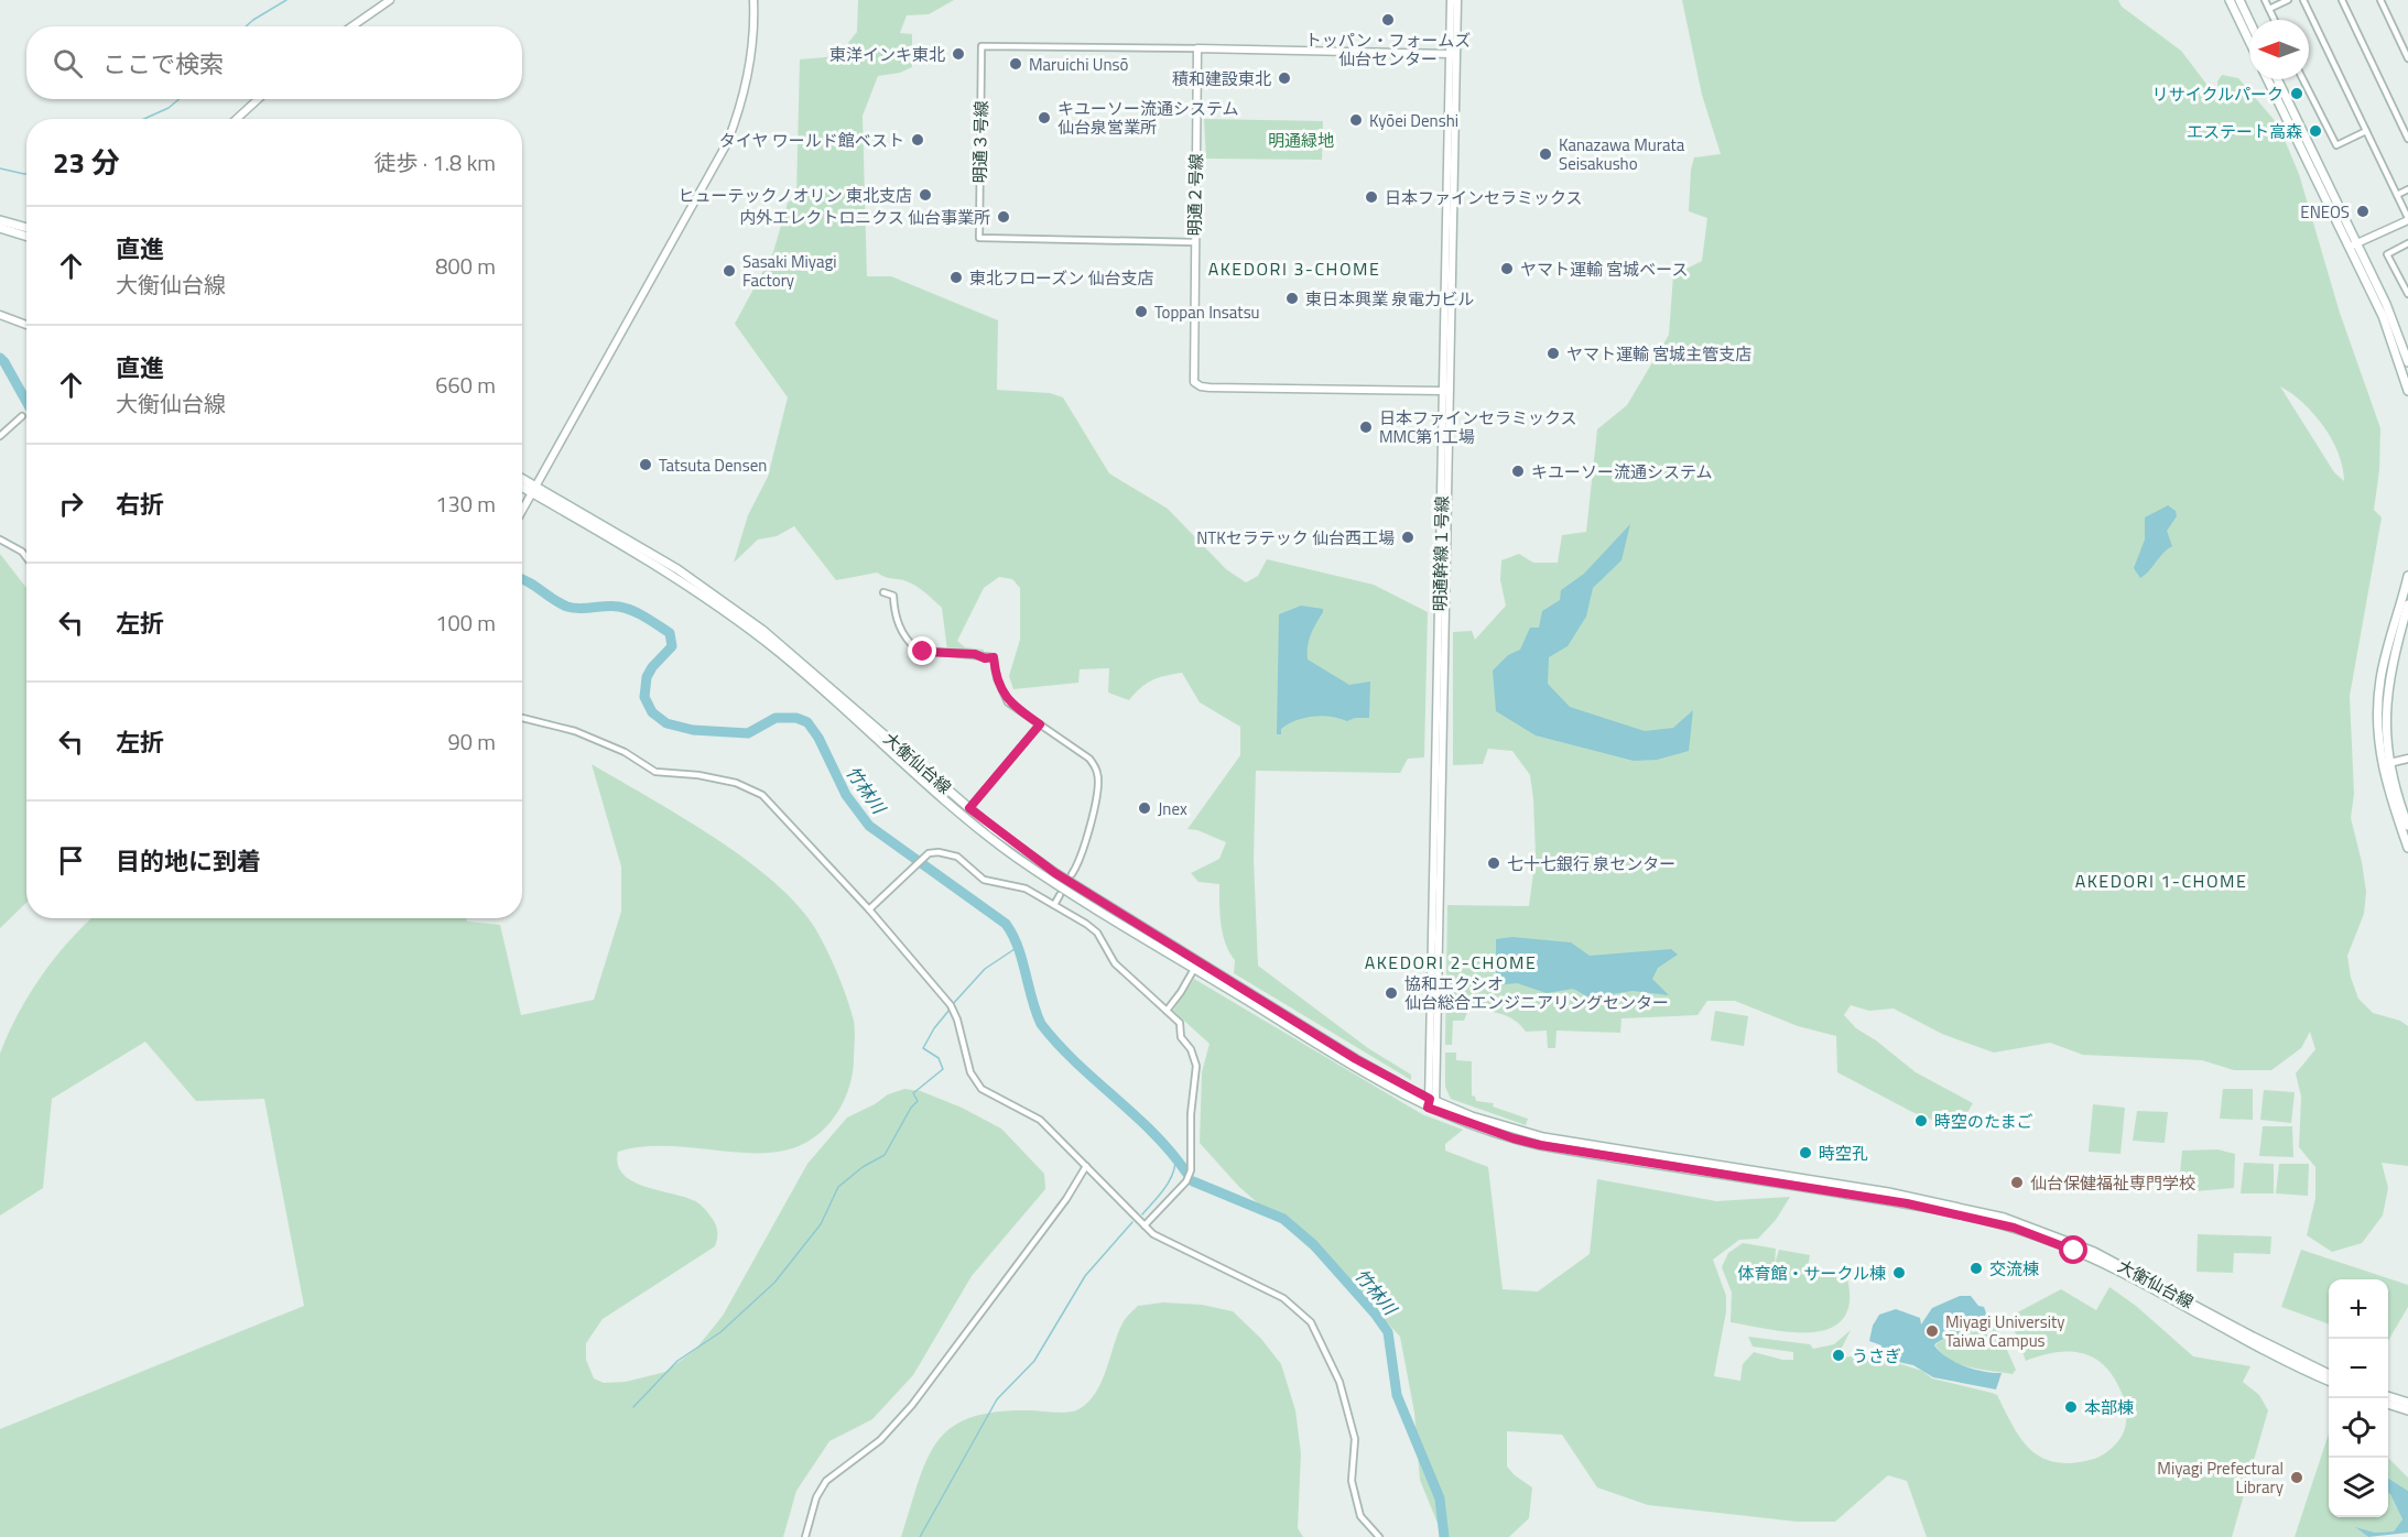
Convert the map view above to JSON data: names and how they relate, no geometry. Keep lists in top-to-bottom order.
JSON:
{
  "streets": {
    "main road": ["大衡仙台線"],
    "street": ["明通３号線", "明通２号線", "明通幹線１号線"]
  },
  "crossings": [
    ["明通３号線", "明通２号線"],
    ["明通２号線", "明通幹線１号線"],
    ["明通幹線１号線", "大衡仙台線"]
  ],
  "districts": ["AKEDORI 3-CHOME", "AKEDORI 1-CHOME", "AKEDORI 2-CHOME"],
  "water": ["竹林川"],
  "parks": ["明通緑地"],
  "places": [
    "トッパン・フォームズ 仙台センター",
    "東洋インキ東北",
    "Maruichi Unsō",
    "積和建設東北",
    "リサイクルパーク",
    "キユーソー流通システム 仙台泉営業所",
    "Kyōei Denshi",
    "エステート高森",
    "タイヤ ワールド館ベスト",
    "Kanazawa Murata Seisakusho",
    "ヒューテックノオリン 東北支店",
    "日本ファインセラミックス",
    "ENEOS",
    "内外エレクトロニクス 仙台事業所",
    "ヤマト運輸 宮城ベース",
    "Sasaki Miyagi Factory",
    "東北フローズン 仙台支店",
    "東日本興業 泉電力ビル",
    "Toppan Insatsu",
    "ヤマト運輸 宮城主管支店",
    "日本ファインセラミックス MMC第1工場",
    "Tatsuta Densen",
    "キユーソー流通システム",
    "NTKセラテック 仙台西工場",
    "Jnex",
    "七十七銀行 泉センター",
    "協和エクシオ 仙台総合エンジニアリングセンター",
    "時空のたまご",
    "時空孔",
    "仙台保健福祉専門学校",
    "交流棟",
    "体育館・サークル棟",
    "Miyagi University Taiwa Campus",
    "うさぎ",
    "本部棟",
    "Miyagi Prefectural Library"
  ],
  "north": "left",
  "page": {
    "search": "ここで検索",
    "heading": ["23 分", "徒歩 · 1.8 km"],
    "list": [
      ["直進", "大衡仙台線", "800 m"],
      ["直進", "大衡仙台線", "660 m"],
      ["右折", "130 m"],
      ["左折", "100 m"],
      ["左折", "90 m"],
      "目的地に到着"
    ],
    "map_buttons": ["+", "−"]
  }
}
